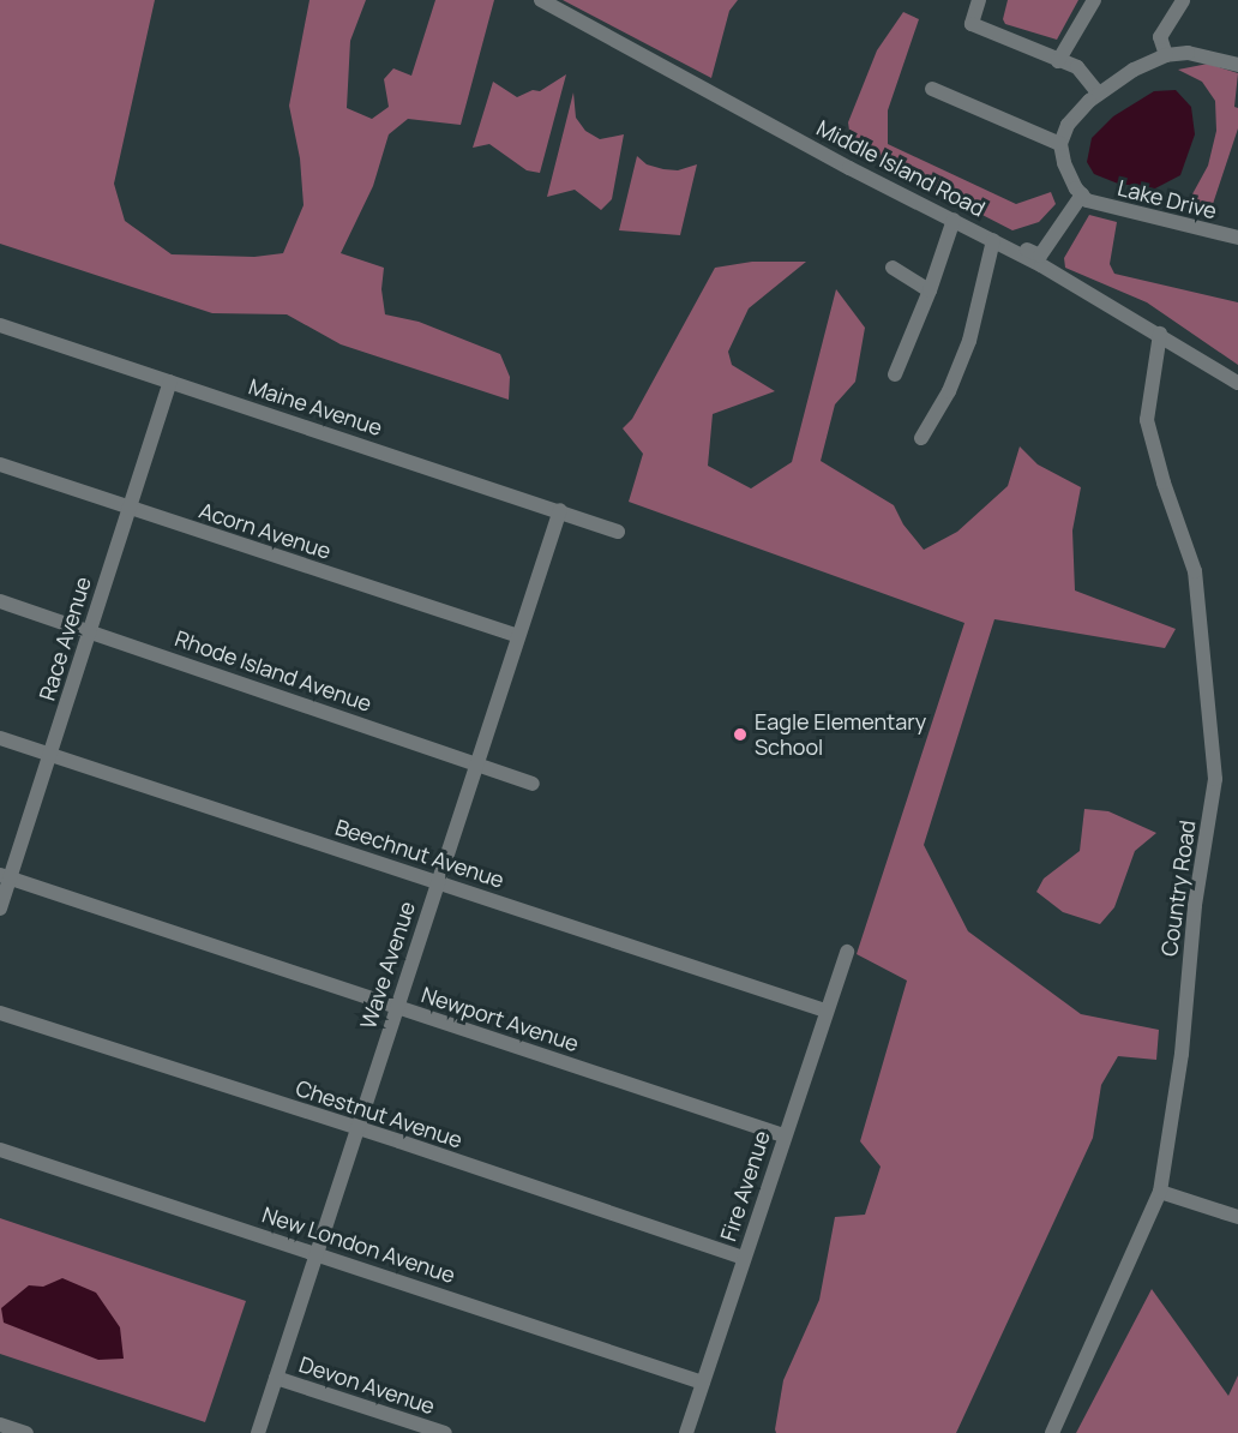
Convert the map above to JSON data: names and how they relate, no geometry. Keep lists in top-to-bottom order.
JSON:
{
  "streets": {
    "street": [
      "Middle Island Road",
      "Lake Drive",
      "Maine Avenue",
      "Acorn Avenue",
      "Race Avenue",
      "Rhode Island Avenue",
      "Beechnut Avenue",
      "Country Road",
      "Wave Avenue",
      "Newport Avenue",
      "Chestnut Avenue",
      "Fire Avenue",
      "New London Avenue",
      "Devon Avenue"
    ]
  },
  "crossings": [
    ["Middle Island Road", "Lake Drive"],
    ["Middle Island Road", "Country Road"],
    ["Maine Avenue", "Race Avenue"],
    ["Maine Avenue", "Wave Avenue"],
    ["Acorn Avenue", "Race Avenue"],
    ["Acorn Avenue", "Wave Avenue"],
    ["Race Avenue", "Rhode Island Avenue"],
    ["Race Avenue", "Beechnut Avenue"],
    ["Race Avenue", "Newport Avenue"],
    ["Rhode Island Avenue", "Wave Avenue"],
    ["Beechnut Avenue", "Wave Avenue"],
    ["Beechnut Avenue", "Fire Avenue"],
    ["Wave Avenue", "Newport Avenue"],
    ["Wave Avenue", "Chestnut Avenue"],
    ["Wave Avenue", "New London Avenue"],
    ["Wave Avenue", "Devon Avenue"],
    ["Newport Avenue", "Fire Avenue"],
    ["Chestnut Avenue", "Fire Avenue"],
    ["Fire Avenue", "New London Avenue"]
  ],
  "places": ["Eagle Elementary School"]
}
